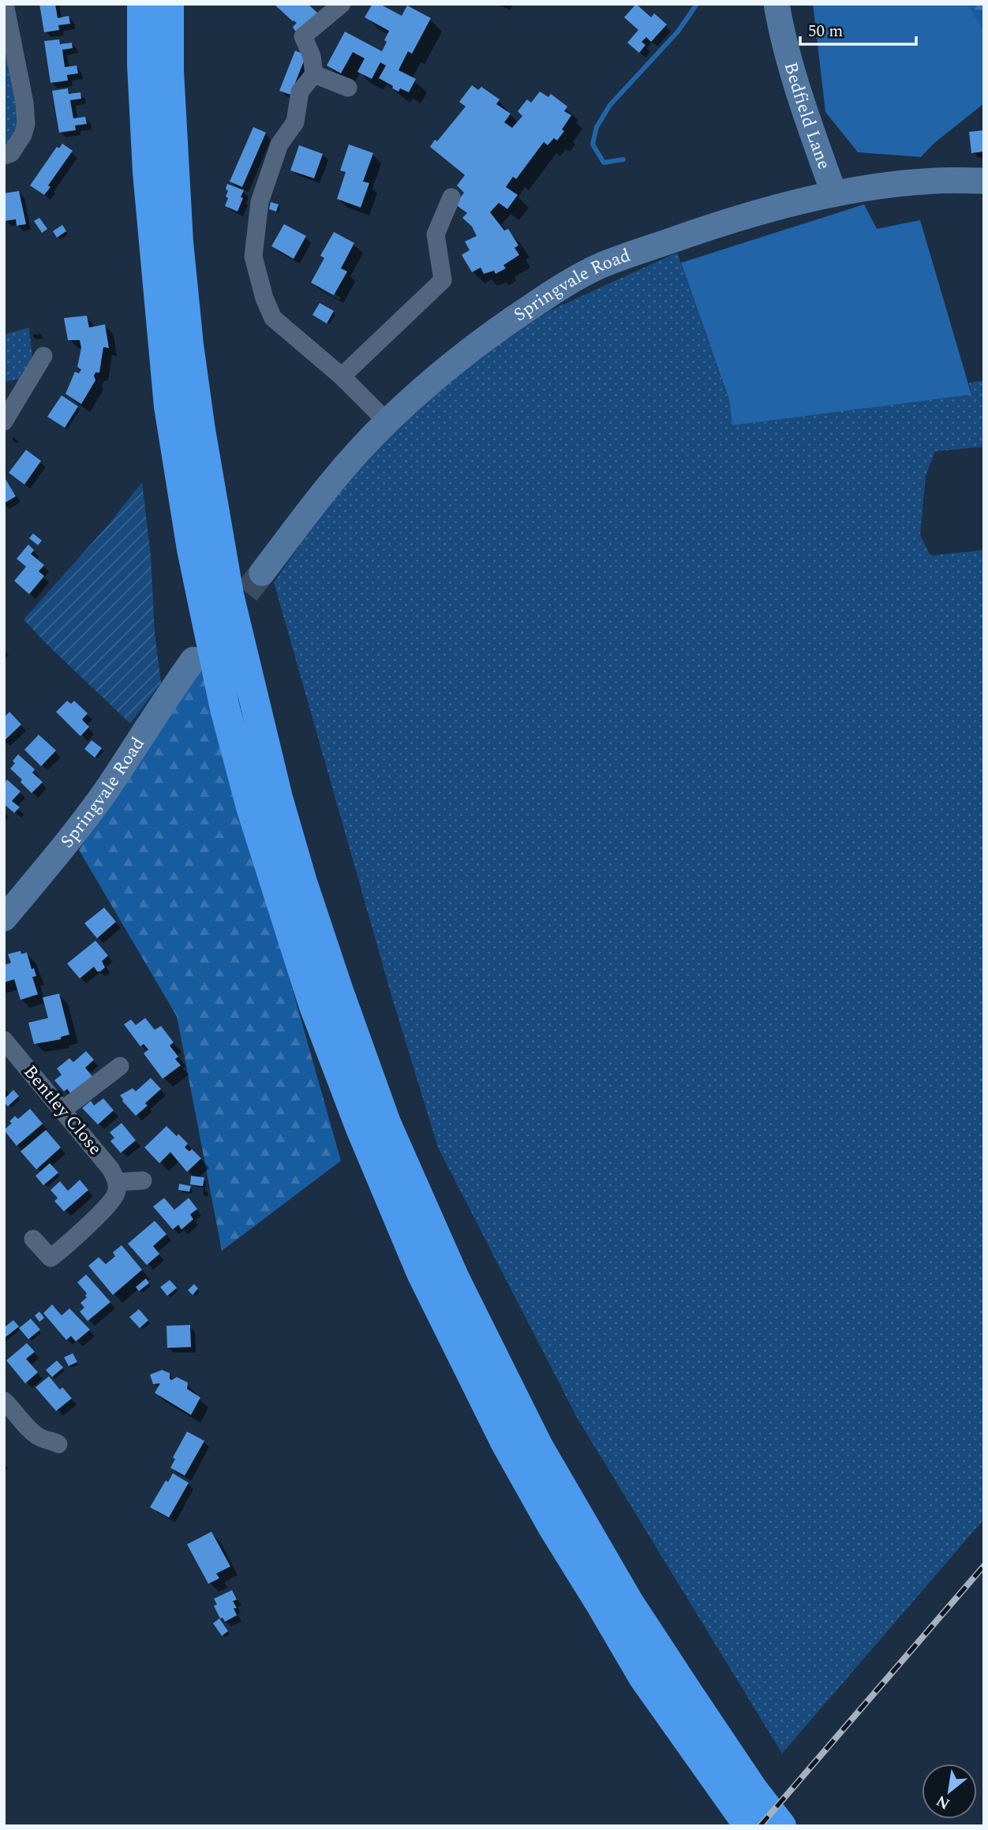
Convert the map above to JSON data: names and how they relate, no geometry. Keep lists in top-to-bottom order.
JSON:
{
  "streets": {
    "street": ["Bedfield Lane", "Springvale Road", "Bentley Close"]
  },
  "crossings": [
    ["Bedfield Lane", "Springvale Road"]
  ],
  "scale_bar": "50 m",
  "north": "bottom left"
}
